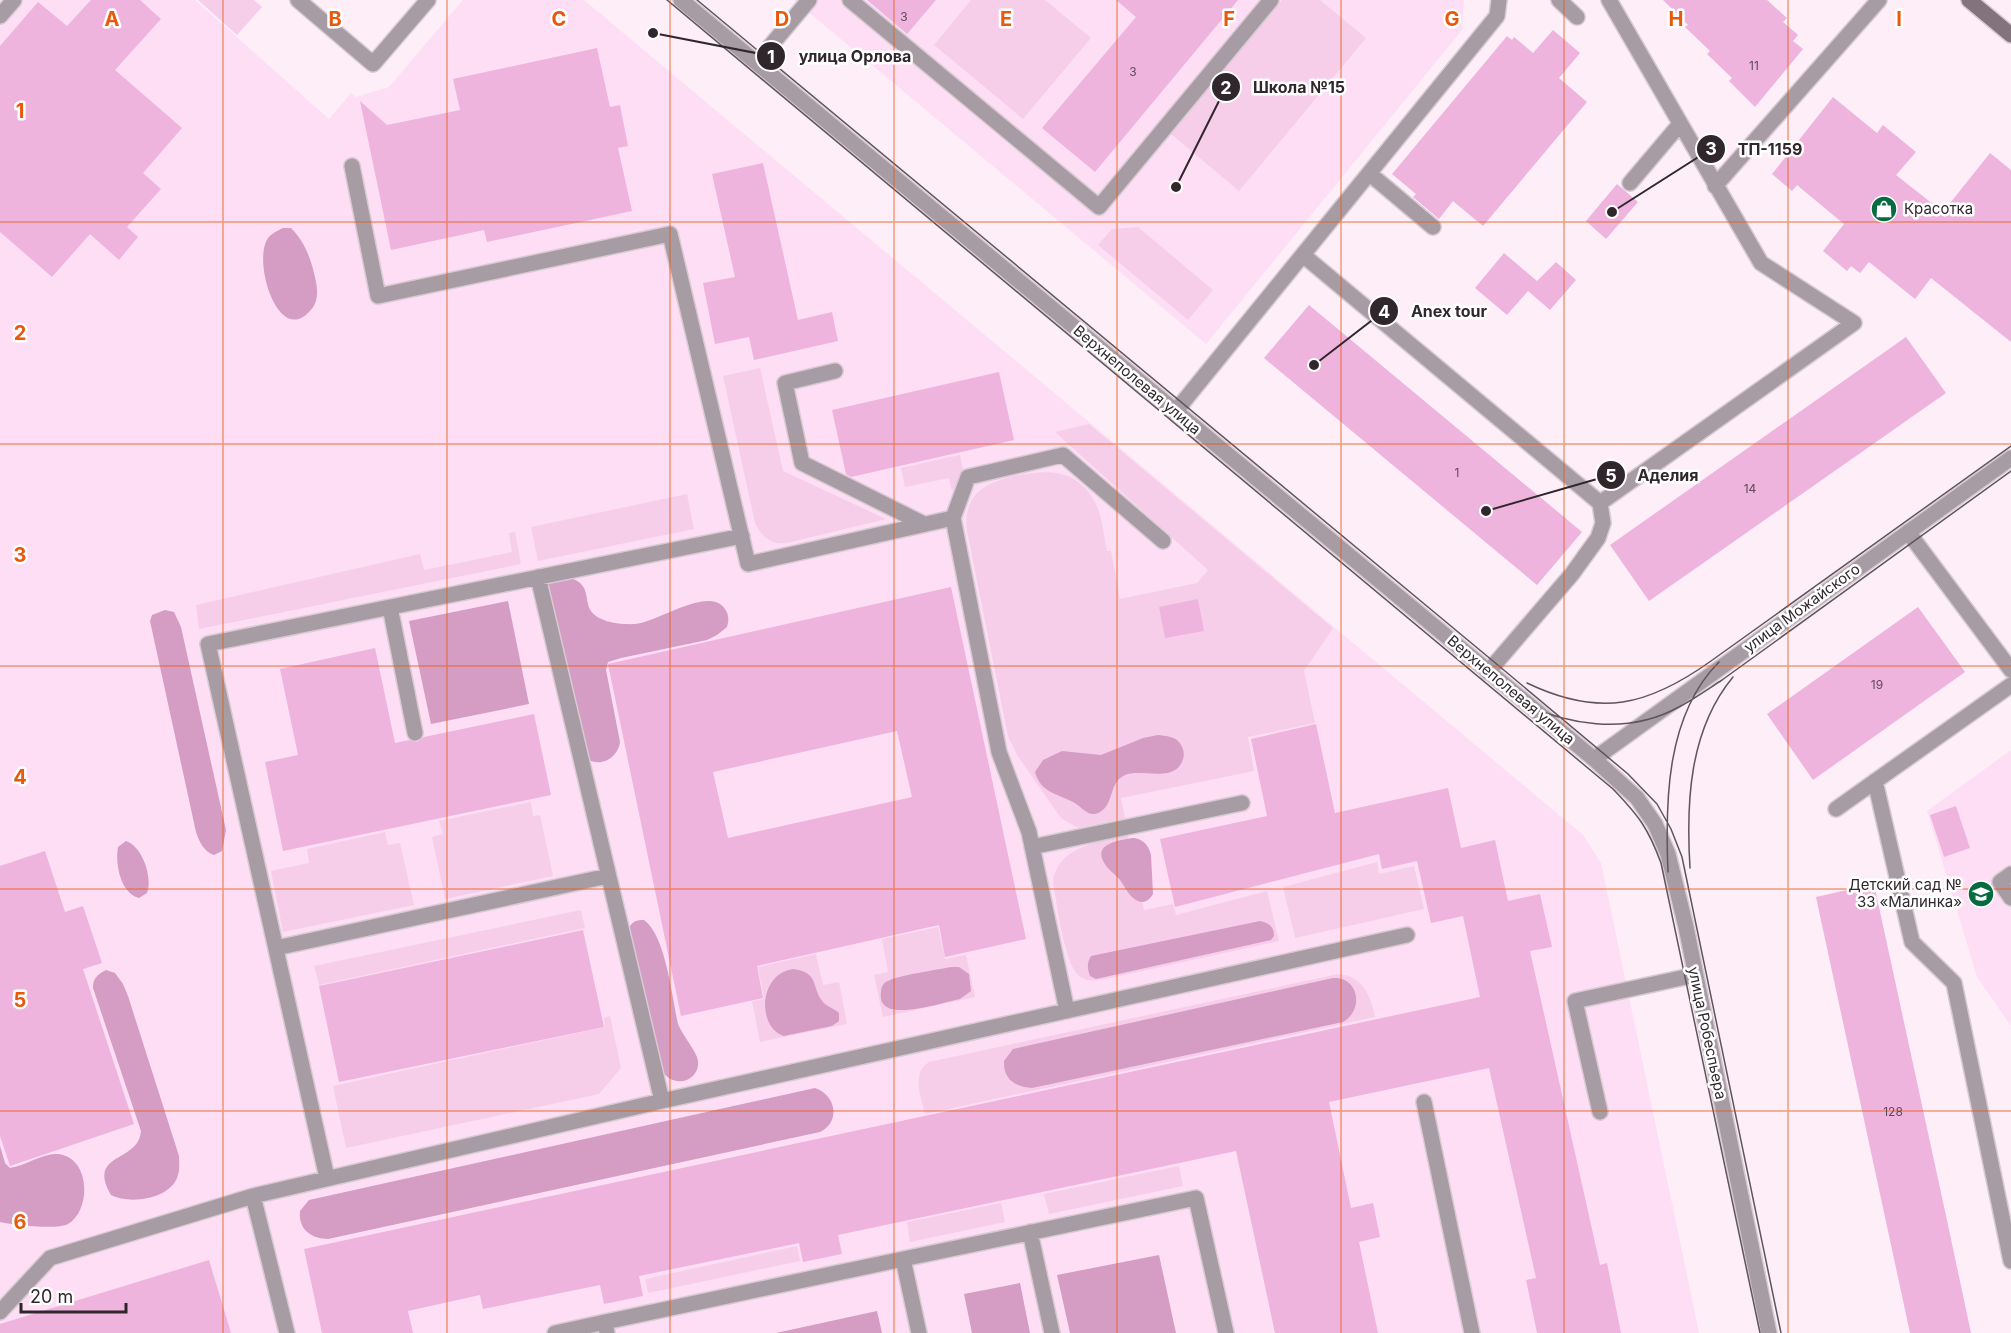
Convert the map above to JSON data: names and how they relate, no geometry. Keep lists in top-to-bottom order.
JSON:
{
  "streets": {
    "street": ["Верхнеполевая улица", "улица Можайского", "улица Робеспьера"]
  },
  "crossings": [
    ["Верхнеполевая улица", "улица Можайского"],
    ["Верхнеполевая улица", "улица Робеспьера"],
    ["улица Можайского", "улица Робеспьера"]
  ],
  "places": {
    "other": [
      "улица Орлова",
      "Школа №15",
      "ТП-1159",
      "Anex tour",
      "Аделия"
    ],
    "shop": ["Красотка"],
    "school or university": ["Детский сад № 33 «Малинка»"]
  },
  "house_numbers": [
    "3",
    "11",
    "3",
    "1",
    "14",
    "19",
    "128"
  ],
  "scale_bar": "20 m",
  "grid": {
    "columns": [
      "A",
      "B",
      "C",
      "D",
      "E",
      "F",
      "G",
      "H",
      "I"
    ],
    "rows": [
      "1",
      "2",
      "3",
      "4",
      "5",
      "6"
    ]
  }
}
